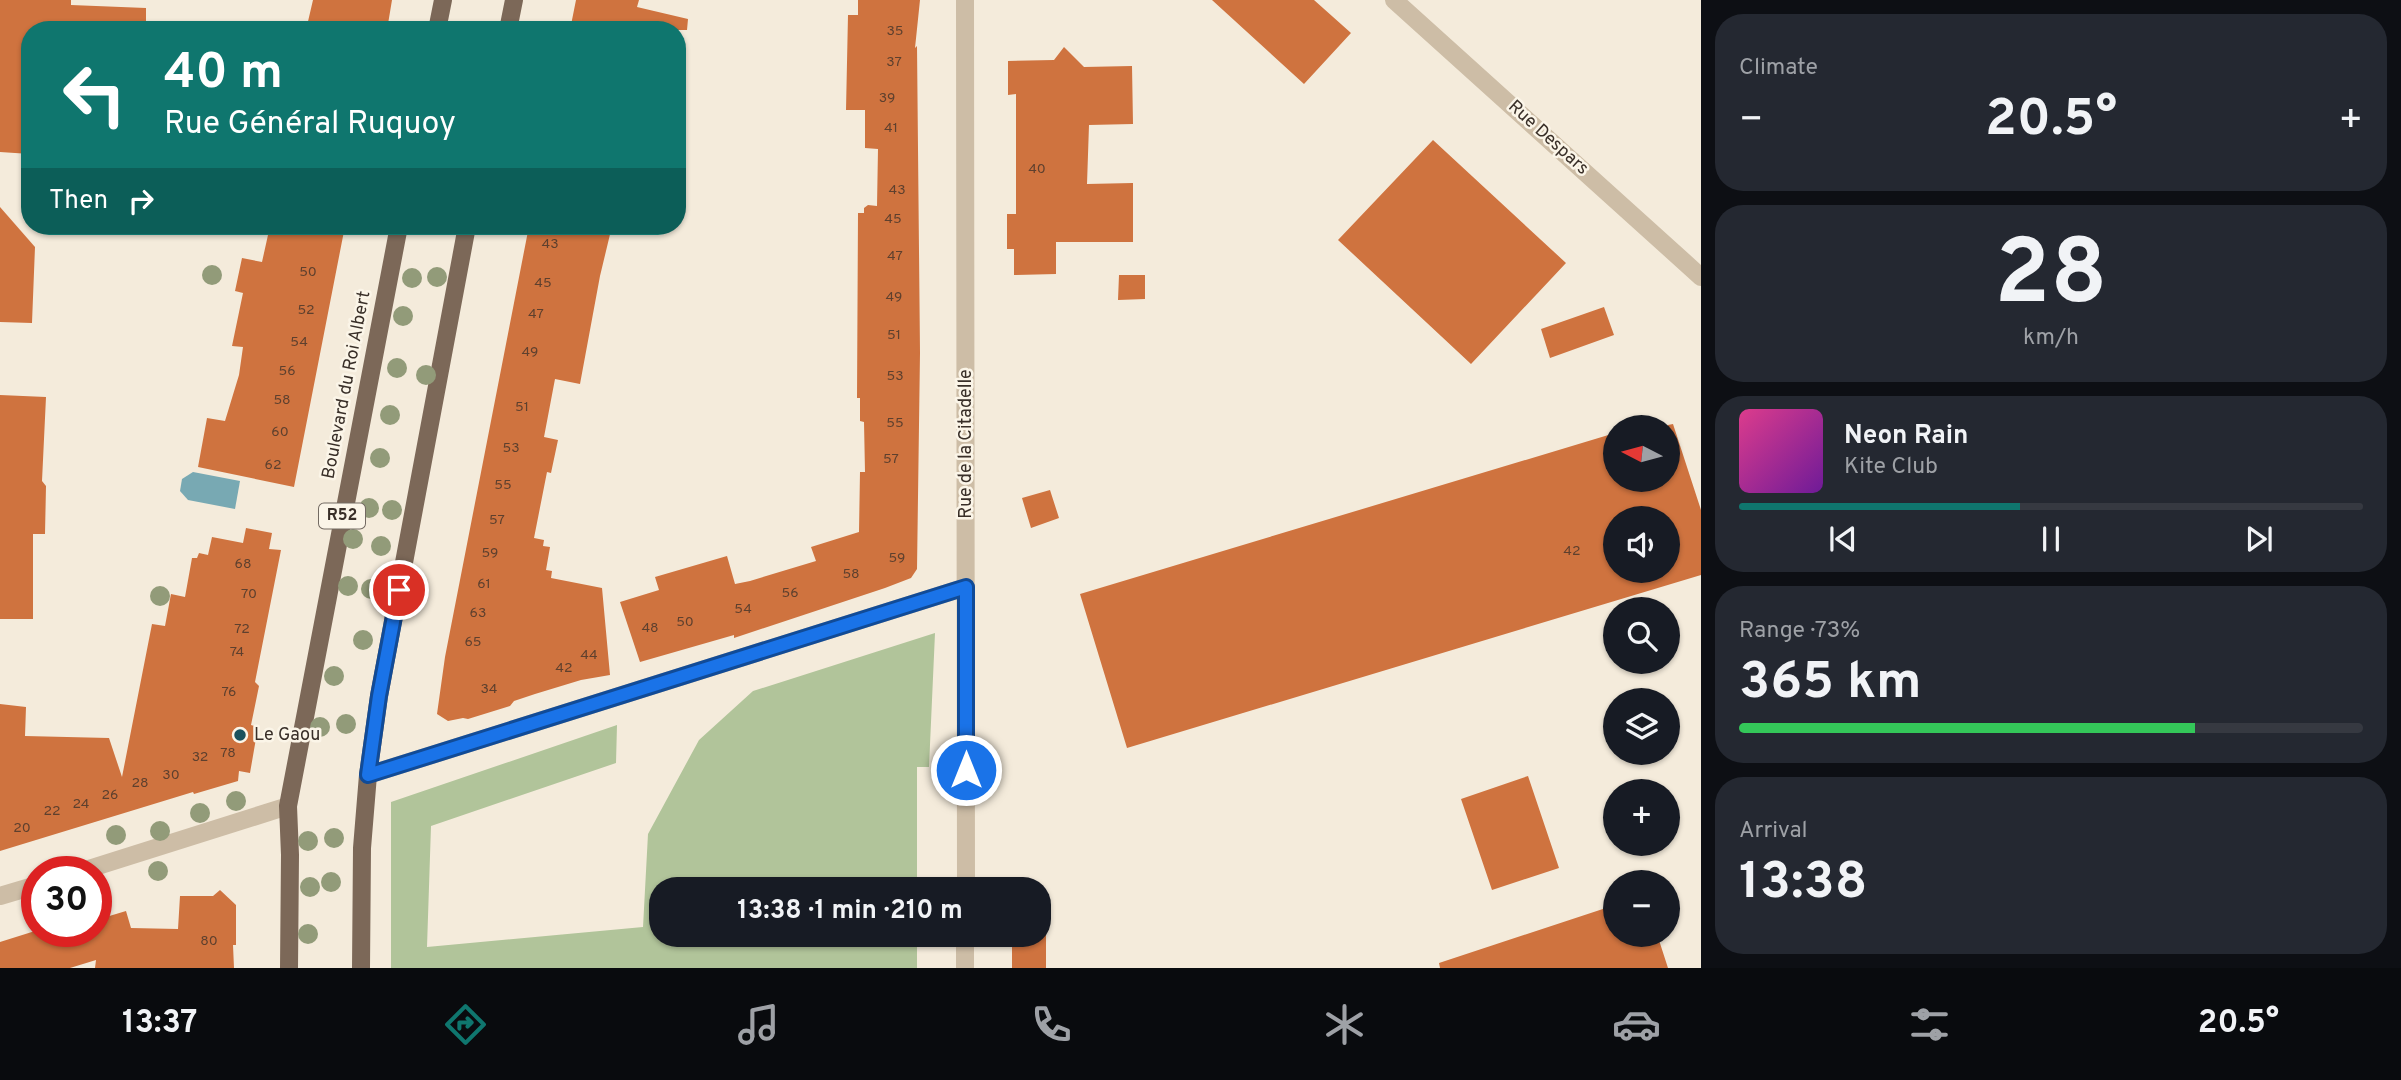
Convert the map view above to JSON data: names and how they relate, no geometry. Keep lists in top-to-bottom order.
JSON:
{
  "streets": {
    "main road": ["Boulevard du Roi Albert", "R52"],
    "street": ["Rue Despars", "Rue de la Citadelle"]
  },
  "places": ["Le Gaou"],
  "house_numbers": [
    "35",
    "37",
    "39",
    "41",
    "40",
    "43",
    "45",
    "43",
    "47",
    "50",
    "45",
    "49",
    "52",
    "47",
    "51",
    "54",
    "49",
    "56",
    "53",
    "58",
    "51",
    "55",
    "60",
    "53",
    "57",
    "62",
    "55",
    "57",
    "42",
    "59",
    "59",
    "68",
    "58",
    "61",
    "56",
    "70",
    "54",
    "63",
    "50",
    "48",
    "72",
    "65",
    "74",
    "44",
    "42",
    "34",
    "76",
    "78",
    "32",
    "30",
    "28",
    "26",
    "24",
    "22",
    "20",
    "80"
  ],
  "north": "left",
  "page": {
    "tile": [
      "Climate",
      ["28", "km/h"],
      ["Range · 73%", "365 km"],
      ["Arrival", "13:38"]
    ],
    "turn": ["40 m", "Rue Général Ruquoy"],
    "heat": ["−", "20.5°", "+"],
    "then": "Then",
    "song": ["Neon Rain", "Kite Club"],
    "map_buttons": ["+", "−"],
    "limit": "30",
    "trip": "13:38 · 1 min · 210 m",
    "tabs": ["13:37", "20.5°"]
  }
}
